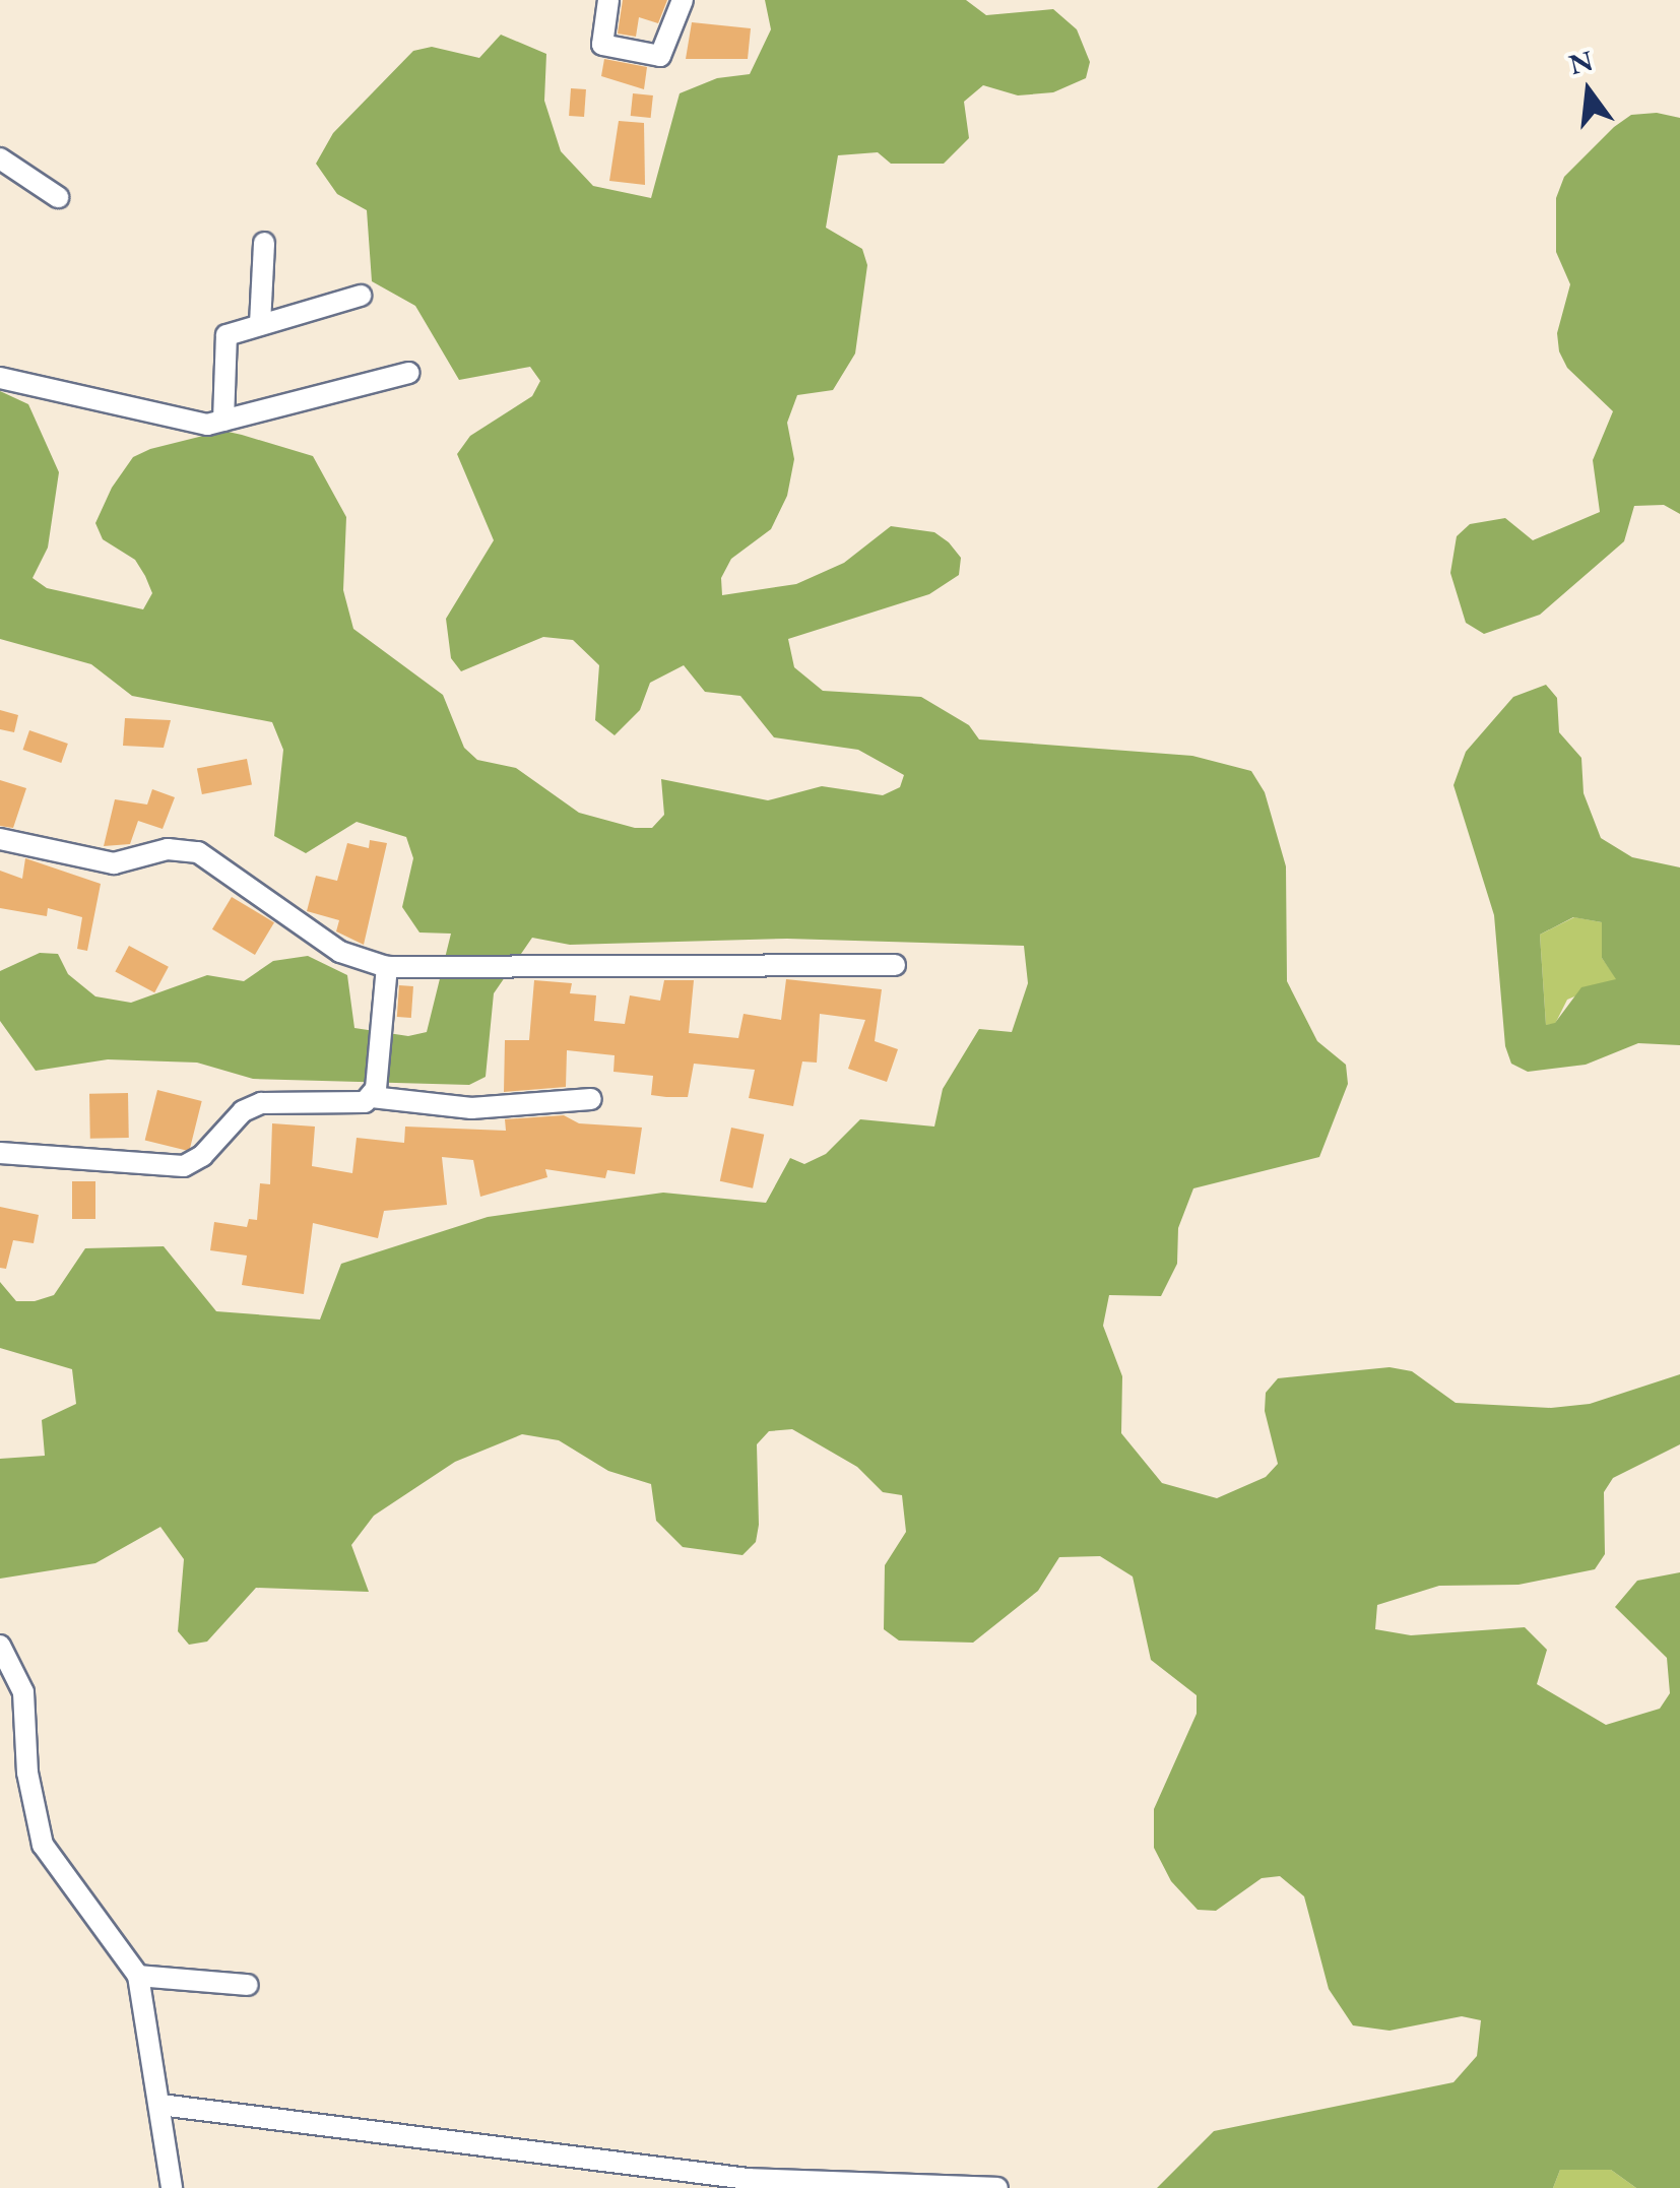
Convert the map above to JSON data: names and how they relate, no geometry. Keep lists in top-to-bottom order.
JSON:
{
  "north": "top"
}
